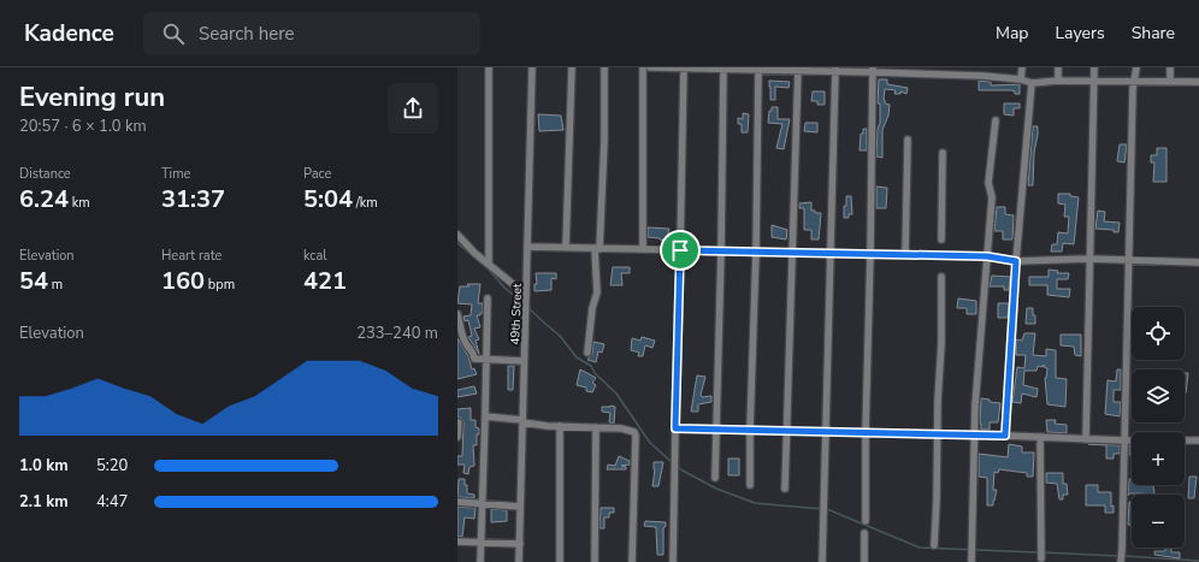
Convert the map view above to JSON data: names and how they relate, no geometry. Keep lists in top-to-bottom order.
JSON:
{
  "streets": {
    "street": ["49th Street"]
  },
  "page": {
    "header": "Kadence",
    "search": "Search here",
    "nav": ["Map", "Layers", "Share"],
    "heading": ["Evening run", "20:57 · 6 × 1.0 km"],
    "stats": [
      ["Distance", "6.24 km"],
      ["Time", "31:37"],
      ["Pace", "5:04 /km"],
      ["Elevation", "54 m"],
      ["Heart rate", "160 bpm"],
      ["kcal", "421"]
    ],
    "map_buttons": ["+", "−"],
    "chart": ["Elevation", "233–240 m"],
    "list": [
      {
        "name": "1.0 km",
        "note": "5:20"
      },
      {
        "name": "2.1 km",
        "note": "4:47"
      }
    ]
  }
}
